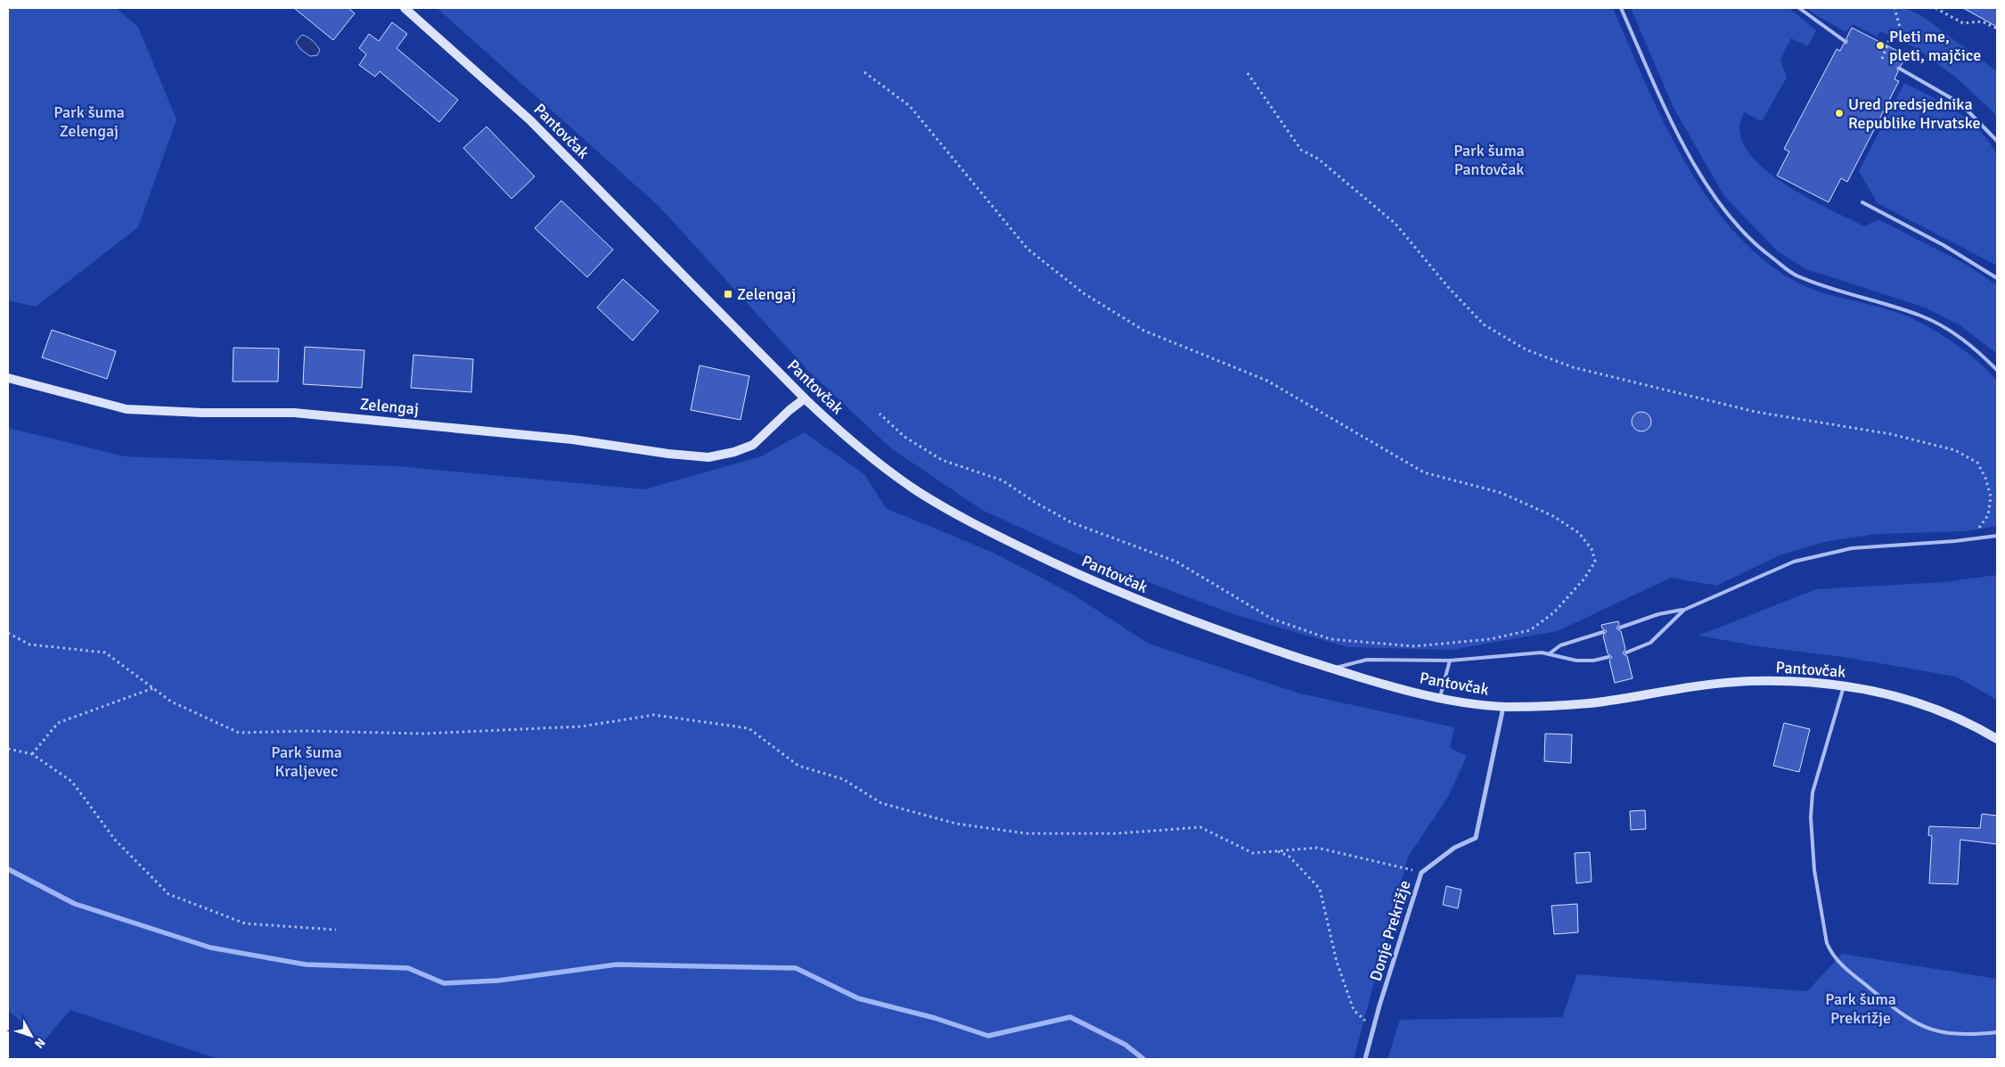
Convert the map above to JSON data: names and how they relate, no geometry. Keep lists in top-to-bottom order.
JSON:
{
  "streets": {
    "main road": ["Pantovčak", "Zelengaj"],
    "street": ["Donje Prekrižje"]
  },
  "crossings": [
    ["Pantovčak", "Zelengaj"],
    ["Pantovčak", "Donje Prekrižje"]
  ],
  "parks": [
    "Park šuma Zelengaj",
    "Park šuma Pantovčak",
    "Park šuma Kraljevec",
    "Park šuma Prekrižje"
  ],
  "places": {
    "other": ["Pleti me, pleti, majčice", "Ured predsjednika Republike Hrvatske"],
    "transit": ["Zelengaj"]
  },
  "north": "bottom right"
}
